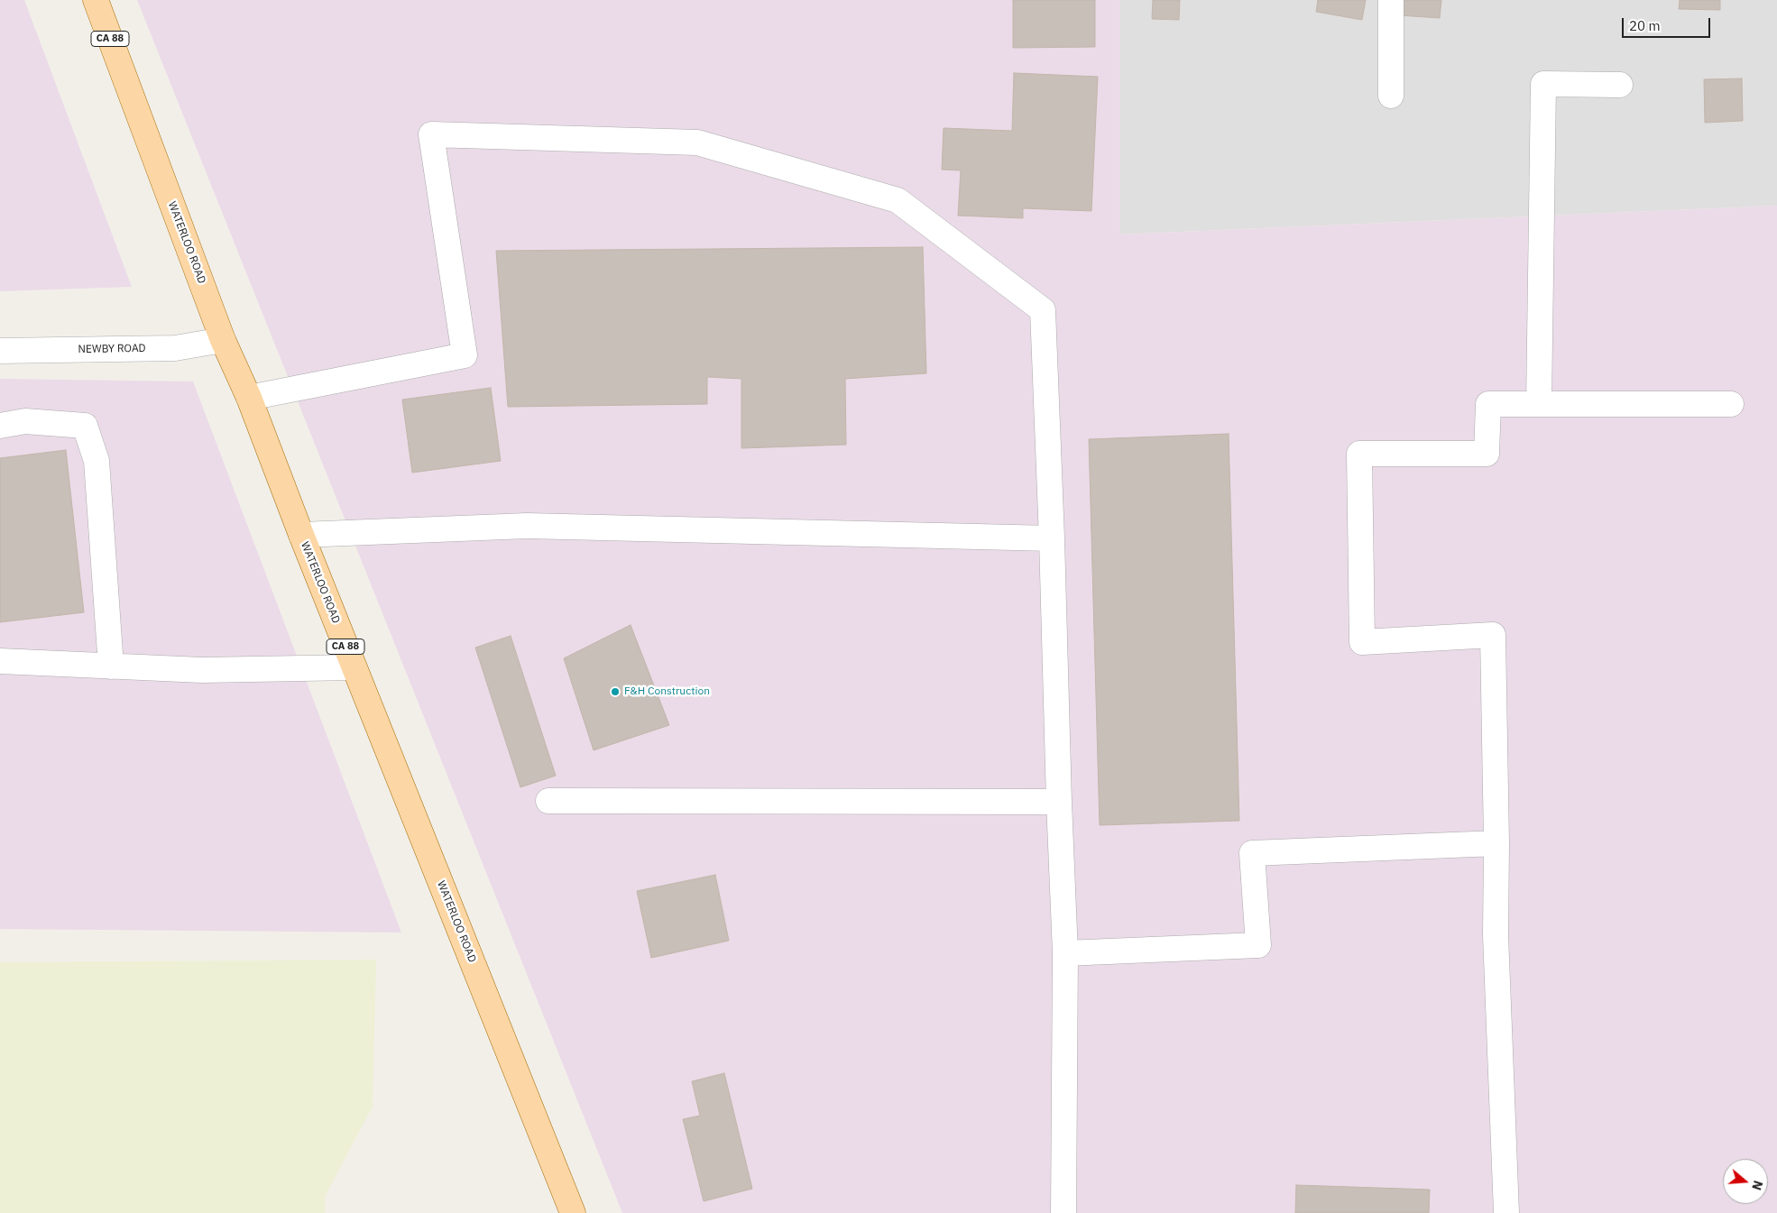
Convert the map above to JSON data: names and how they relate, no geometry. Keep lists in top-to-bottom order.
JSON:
{
  "streets": {
    "main road": ["CA 88", "WATERLOO ROAD"],
    "street": ["NEWBY ROAD"]
  },
  "crossings": [
    ["WATERLOO ROAD", "NEWBY ROAD"]
  ],
  "places": ["F&H Construction"],
  "scale_bar": "20 m",
  "north": "right"
}
